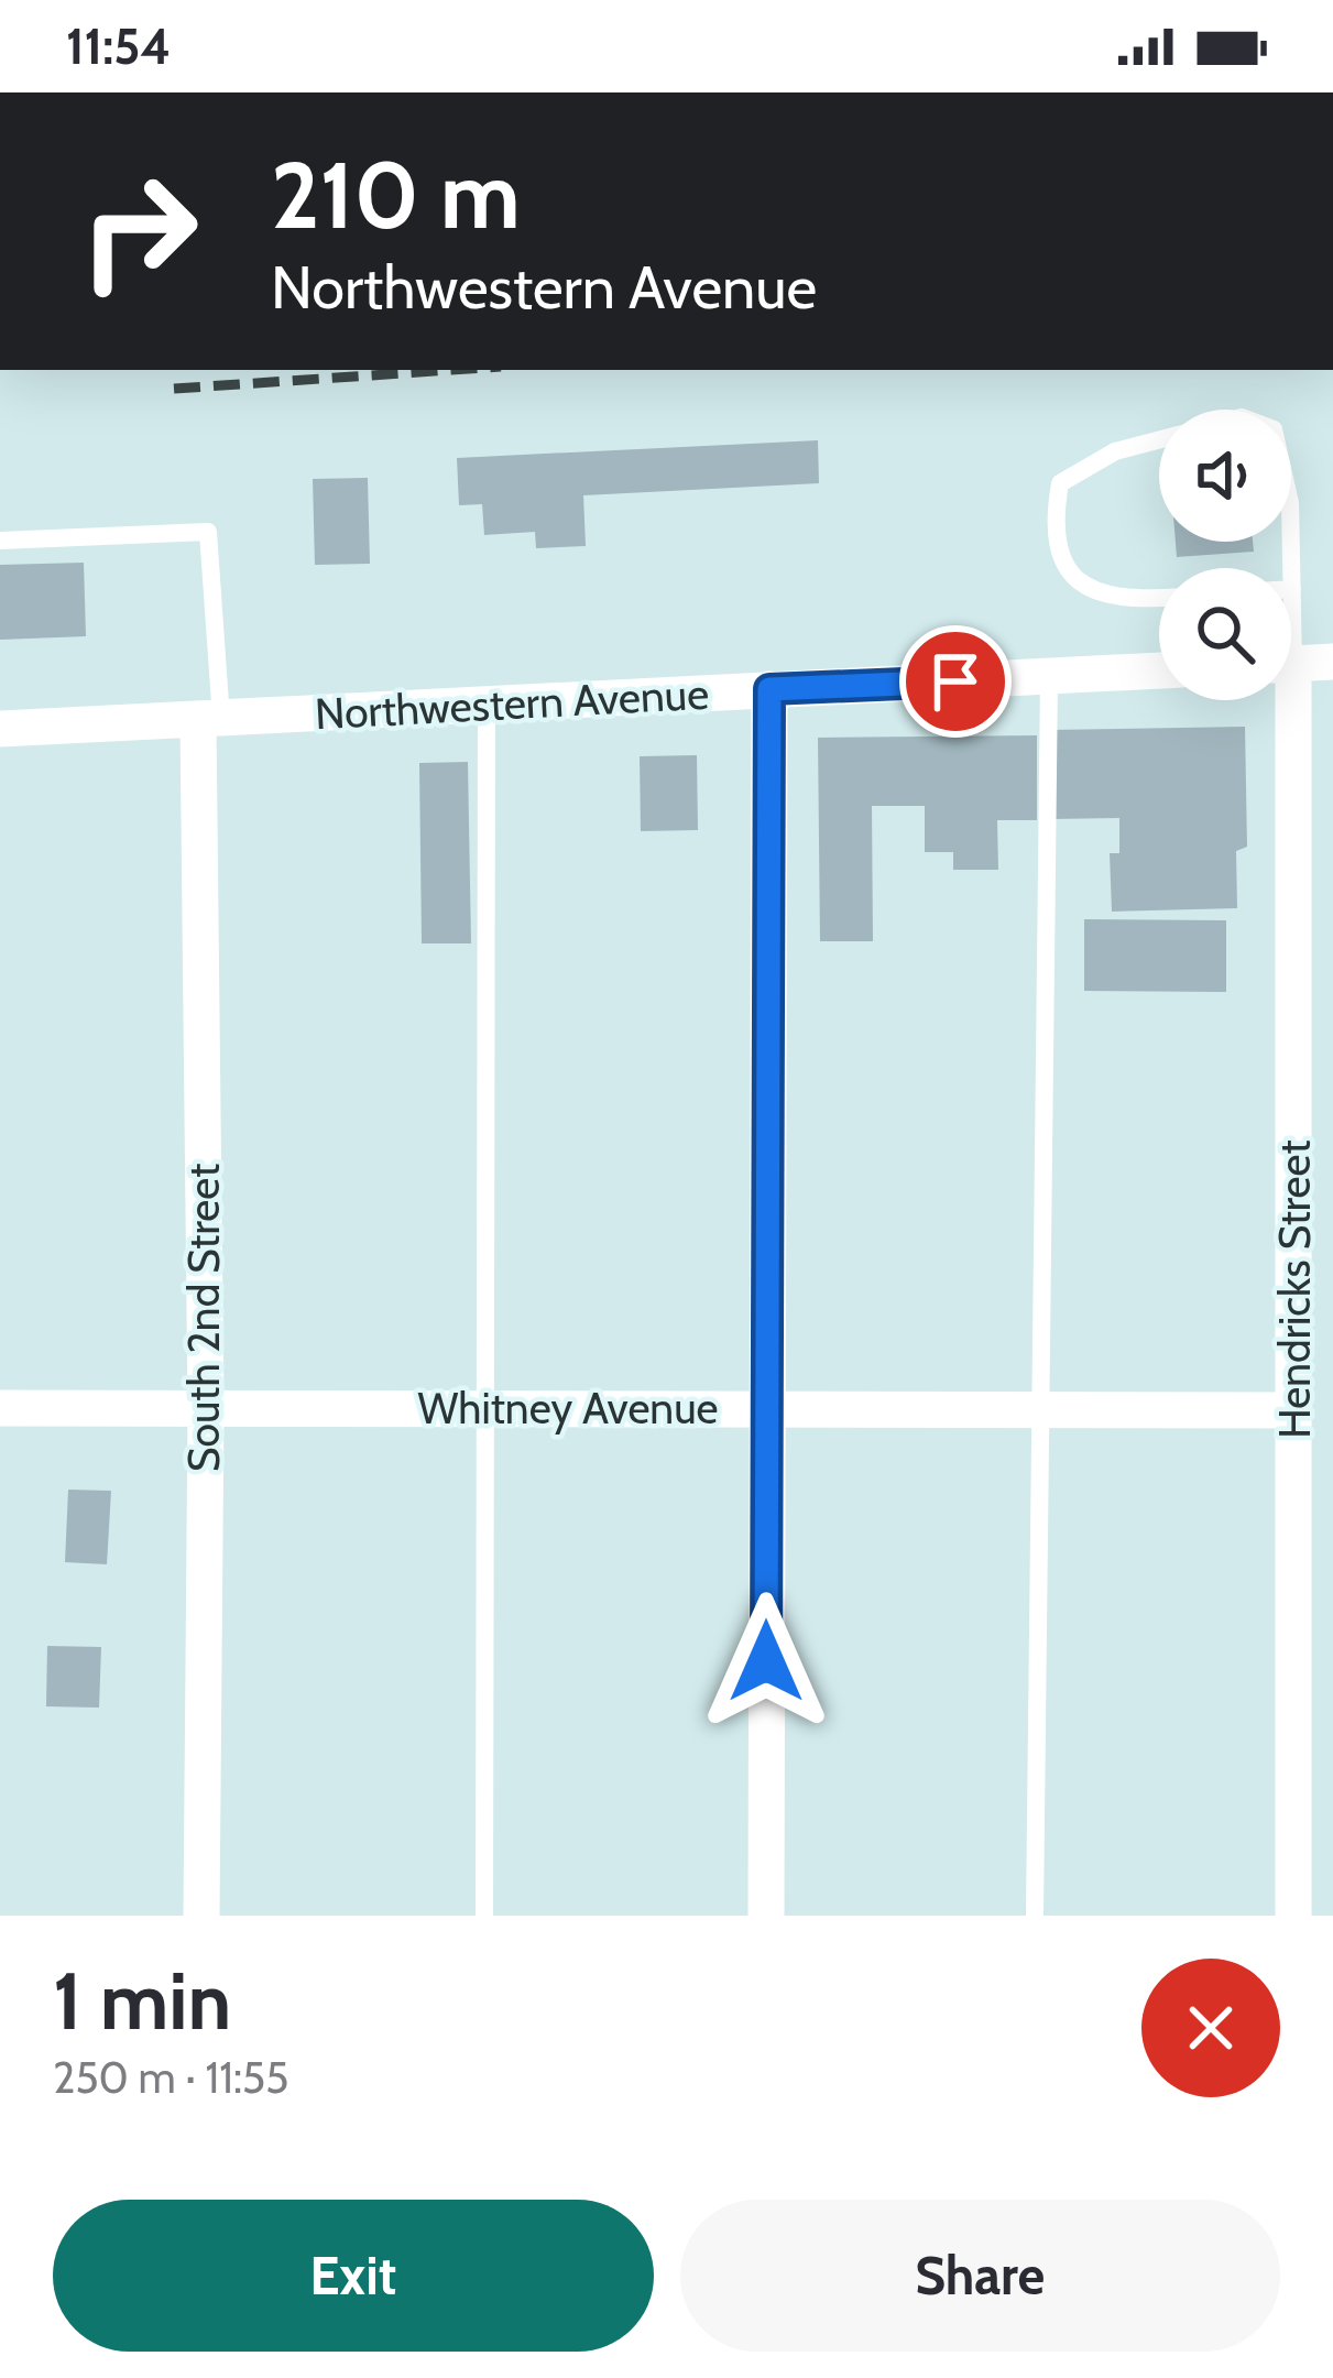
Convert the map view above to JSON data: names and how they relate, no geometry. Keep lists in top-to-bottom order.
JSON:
{
  "streets": {
    "street": [
      "Northwestern Avenue",
      "Hendricks Street",
      "South 2nd Street",
      "Whitney Avenue"
    ]
  },
  "crossings": [
    ["Northwestern Avenue", "South 2nd Street"],
    ["Hendricks Street", "Whitney Avenue"],
    ["South 2nd Street", "Whitney Avenue"]
  ],
  "page": {
    "status": "11:54",
    "turn": ["210 m", "Northwestern Avenue"],
    "heading": ["1 min", "250 m · 11:55"],
    "buttons": ["Exit", "Share"]
  }
}
